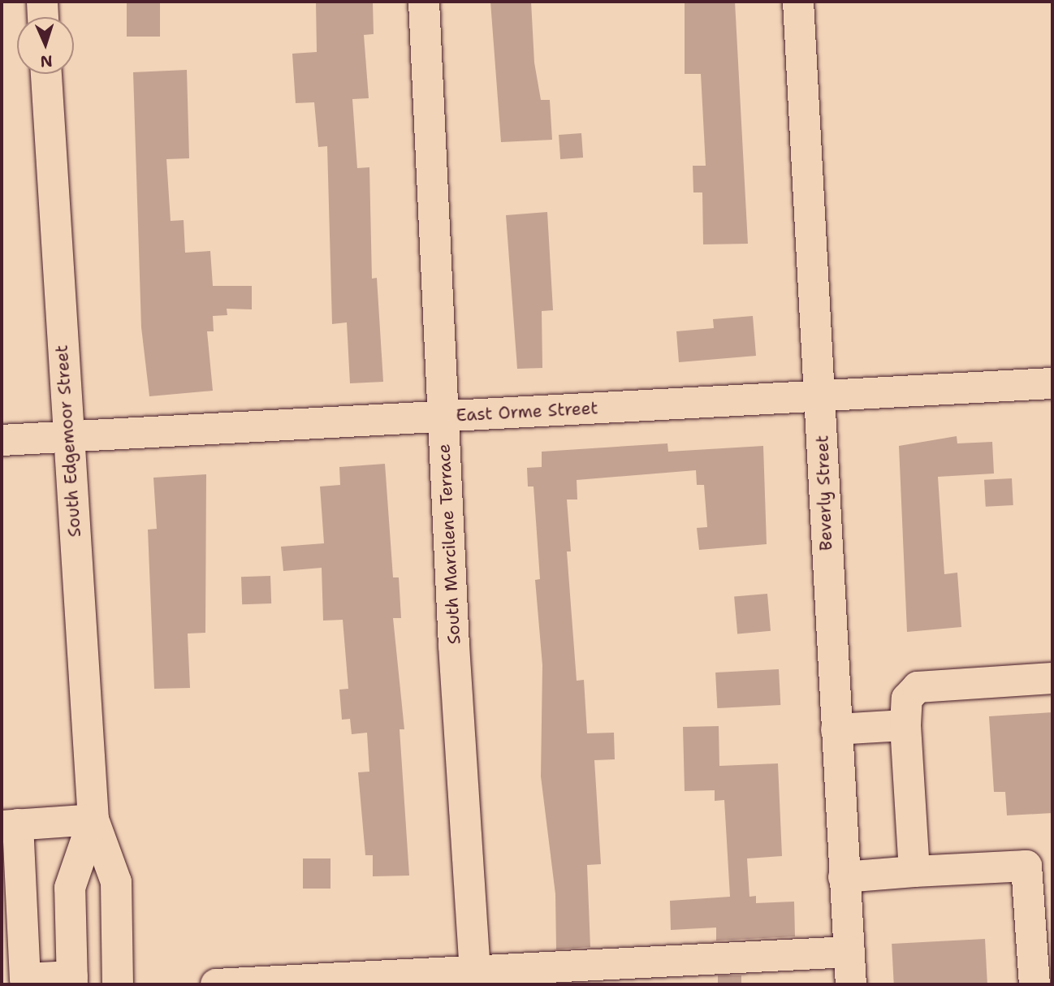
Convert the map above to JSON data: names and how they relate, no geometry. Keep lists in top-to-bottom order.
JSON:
{
  "streets": {
    "street": [
      "East Orme Street",
      "South Edgemoor Street",
      "Beverly Street",
      "South Marcilene Terrace"
    ]
  },
  "crossings": [
    ["East Orme Street", "South Edgemoor Street"],
    ["East Orme Street", "Beverly Street"],
    ["East Orme Street", "South Marcilene Terrace"]
  ],
  "north": "bottom"
}
